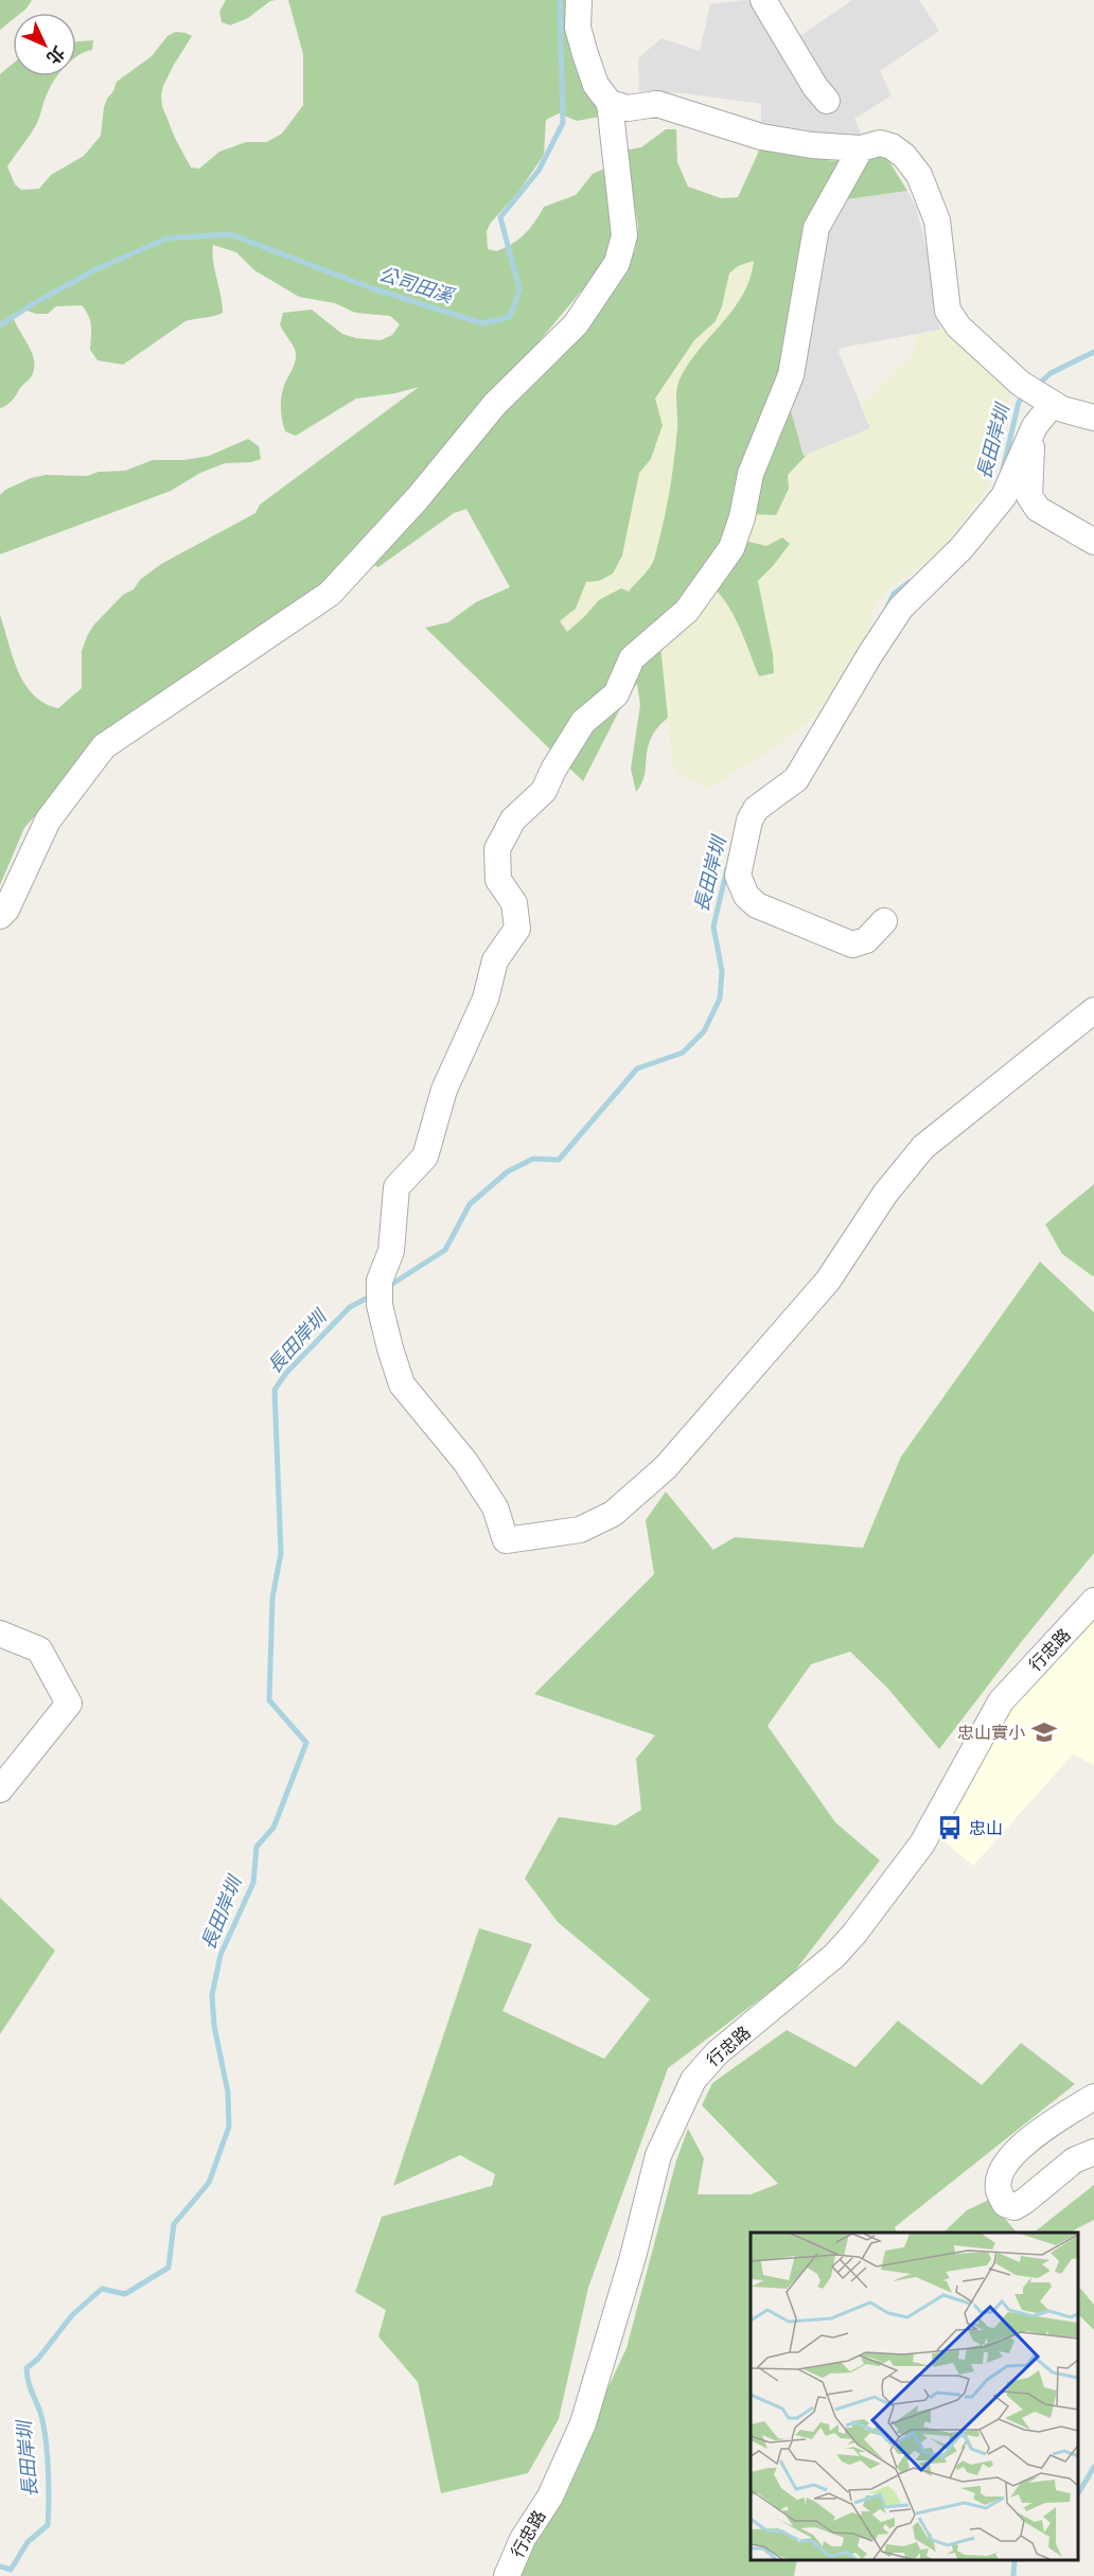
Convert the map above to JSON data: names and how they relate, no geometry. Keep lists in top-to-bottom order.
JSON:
{
  "streets": {
    "street": ["行忠路"]
  },
  "water": ["公司田溪", "長田岸圳"],
  "places": {
    "school or university": ["忠山實小"],
    "bus stop": ["忠山"]
  },
  "north": "bottom right"
}
